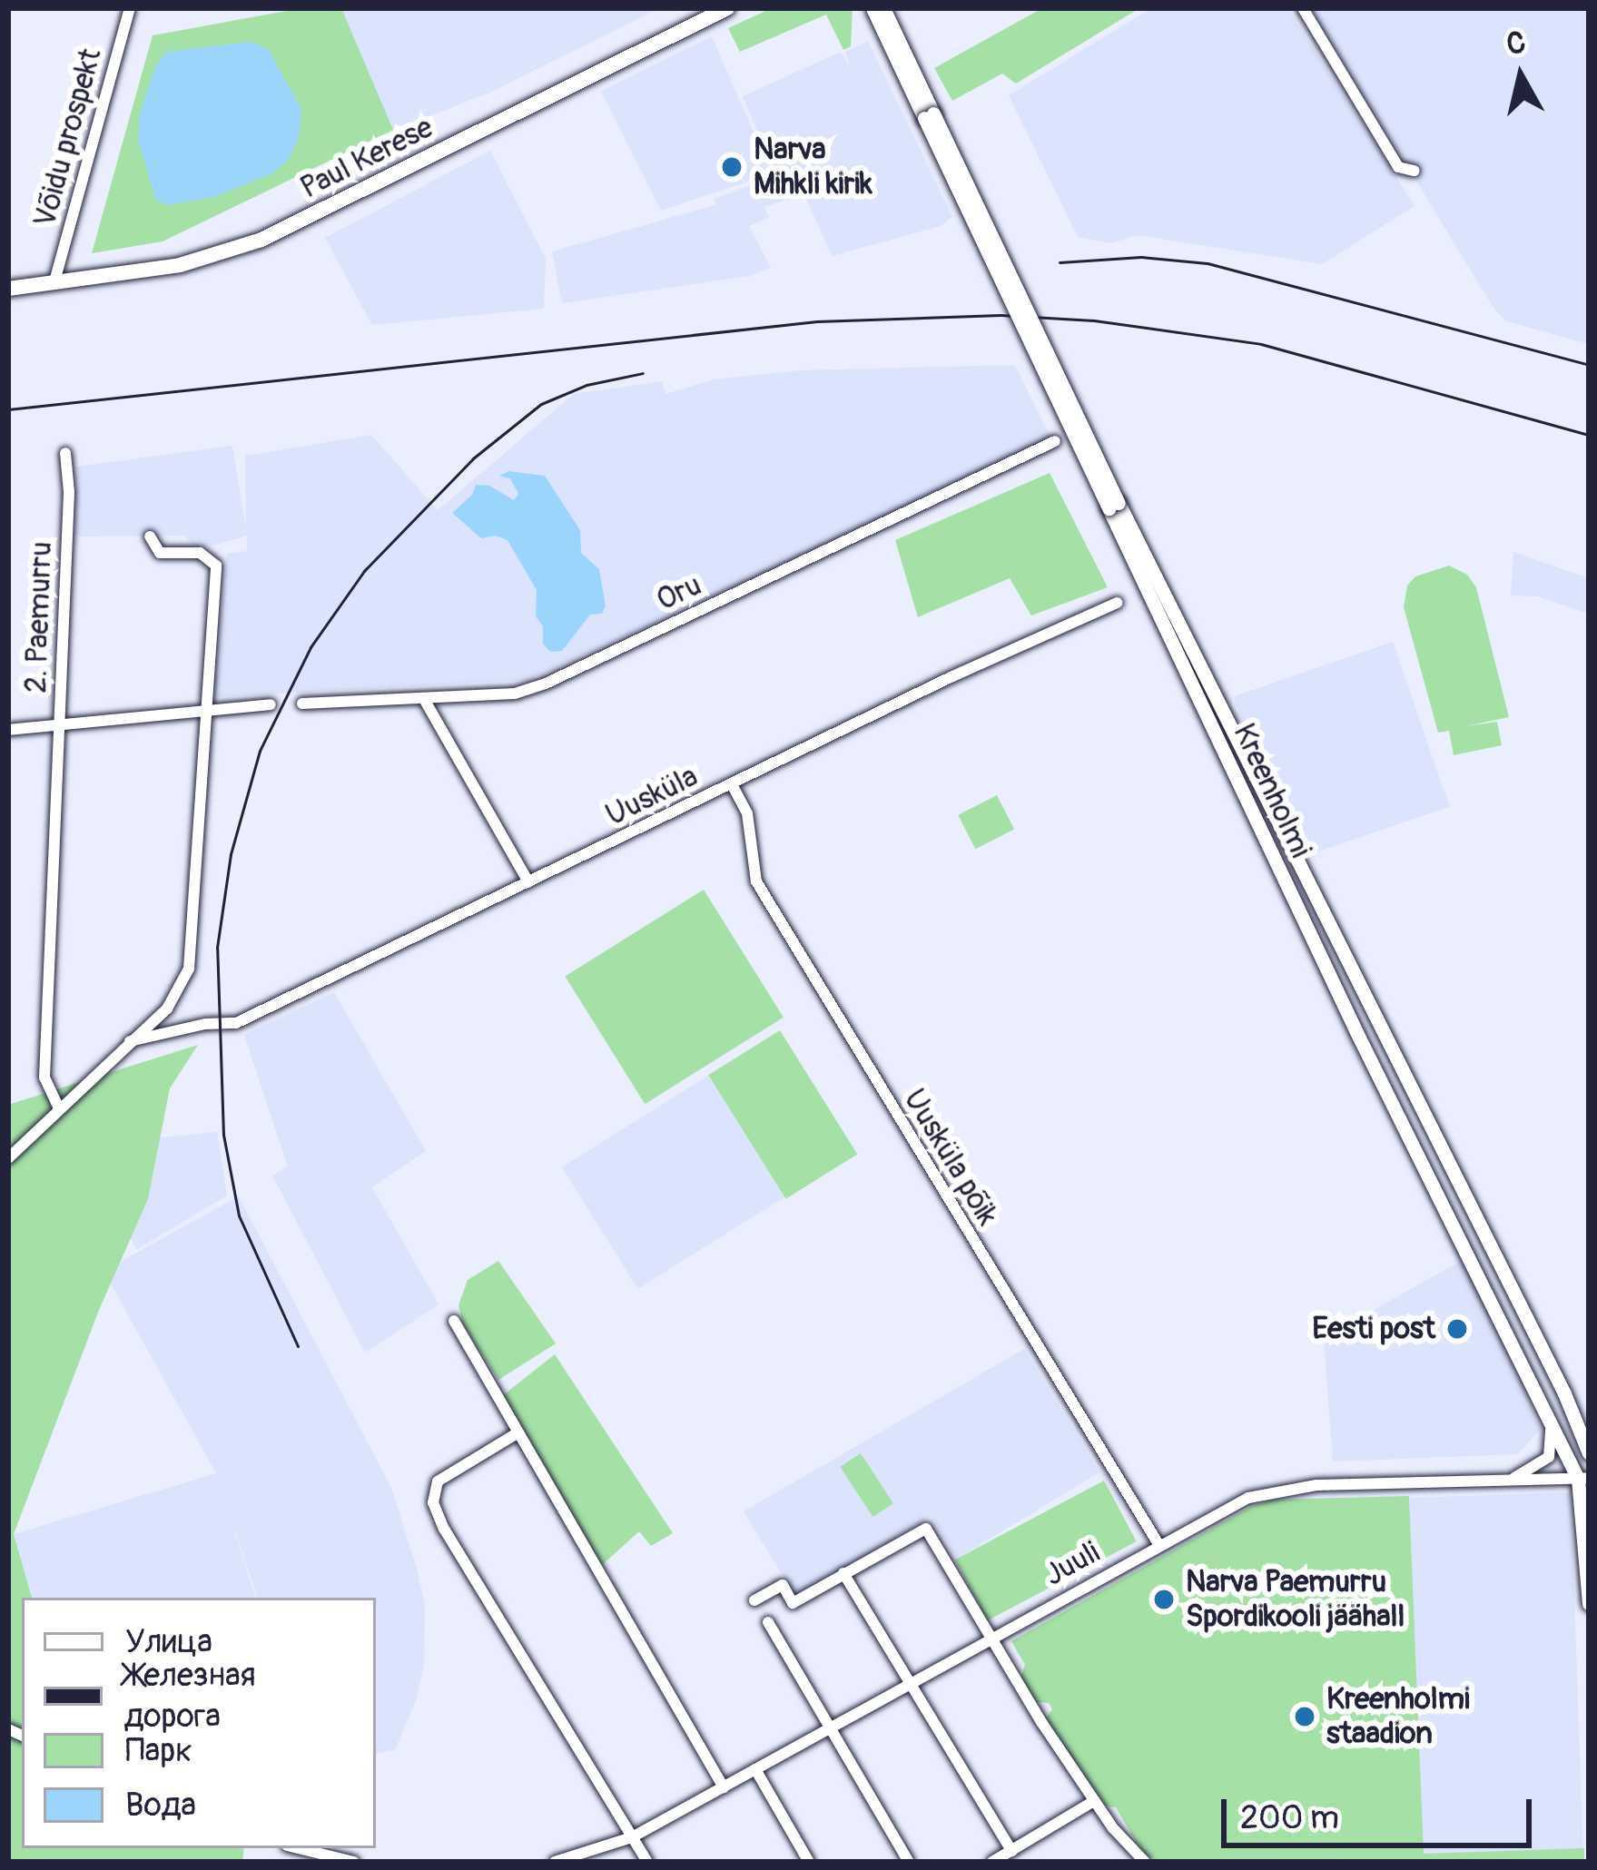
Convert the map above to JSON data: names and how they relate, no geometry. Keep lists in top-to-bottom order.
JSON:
{
  "streets": {
    "highway": ["Paul Kerese"],
    "main road": ["Kreenholmi"],
    "street": [
      "Võidu prospekt",
      "Oru",
      "2. Paemurru",
      "Uusküla",
      "Uusküla põik",
      "Juuli"
    ]
  },
  "crossings": [
    ["Võidu prospekt", "Paul Kerese"],
    ["Kreenholmi", "Juuli"],
    ["Uusküla", "Uusküla põik"],
    ["Uusküla põik", "Juuli"]
  ],
  "places": [
    "Narva Mihkli kirik",
    "Eesti post",
    "Narva Paemurru Spordikooli jäähall",
    "Kreenholmi staadion"
  ],
  "legend": [
    "Улица",
    "Железная дорога",
    "Парк",
    "Вода"
  ],
  "scale_bar": "200 m",
  "north": "top"
}
